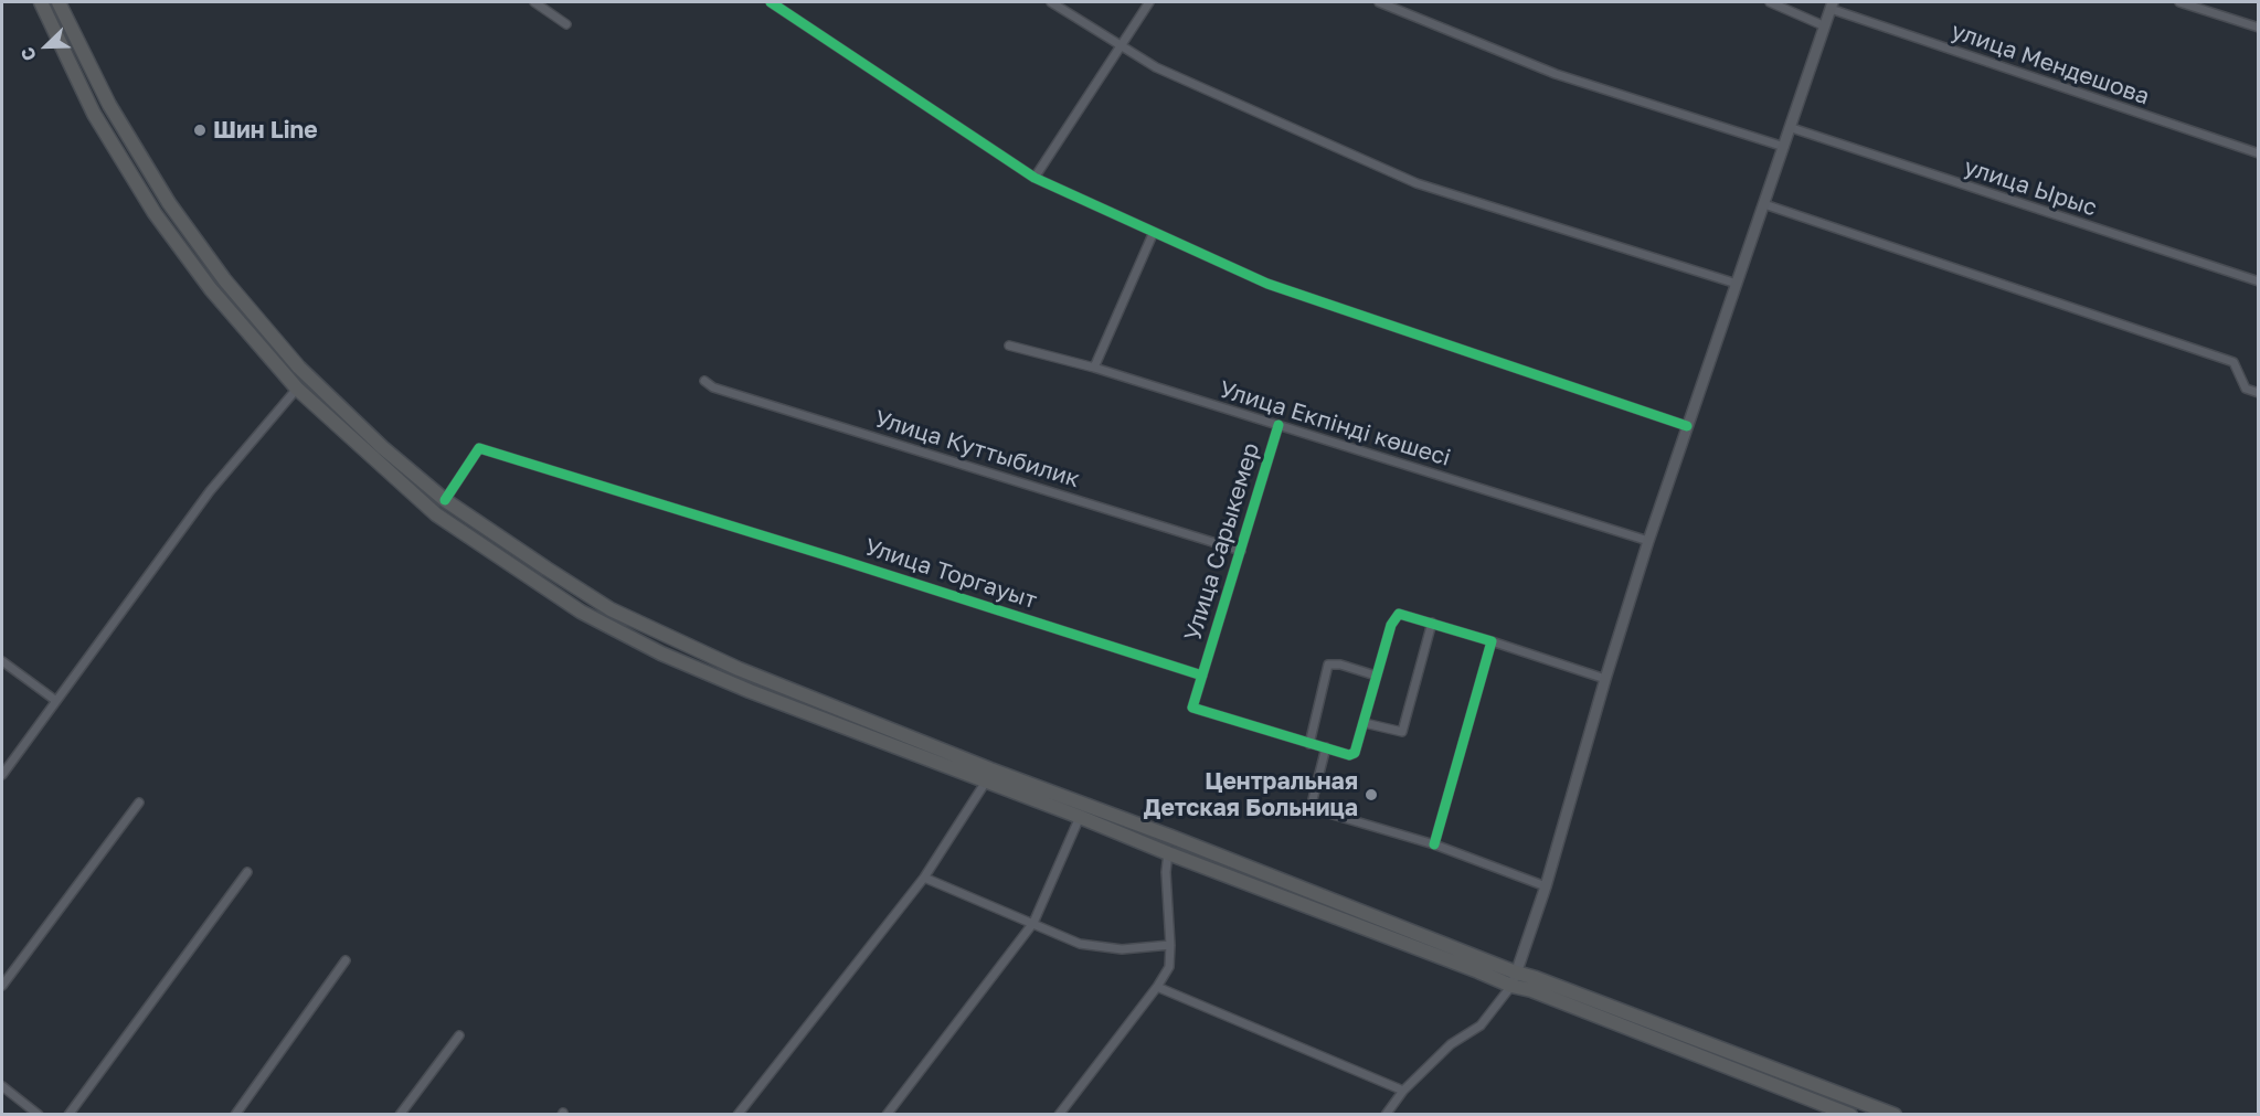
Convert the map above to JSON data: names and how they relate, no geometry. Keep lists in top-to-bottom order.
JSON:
{
  "streets": {
    "street": [
      "улица Мендешова",
      "улица Ырыс",
      "Улица Екпінді көшесі",
      "Улица Куттыбилик",
      "Улица Сарыкемер",
      "Улица Торгауыт"
    ]
  },
  "crossings": [
    ["Улица Екпінді көшесі", "Улица Сарыкемер"],
    ["Улица Куттыбилик", "Улица Сарыкемер"],
    ["Улица Сарыкемер", "Улица Торгауыт"]
  ],
  "places": ["Шин Line", "Центральная Детская Больница"],
  "north": "bottom left"
}
